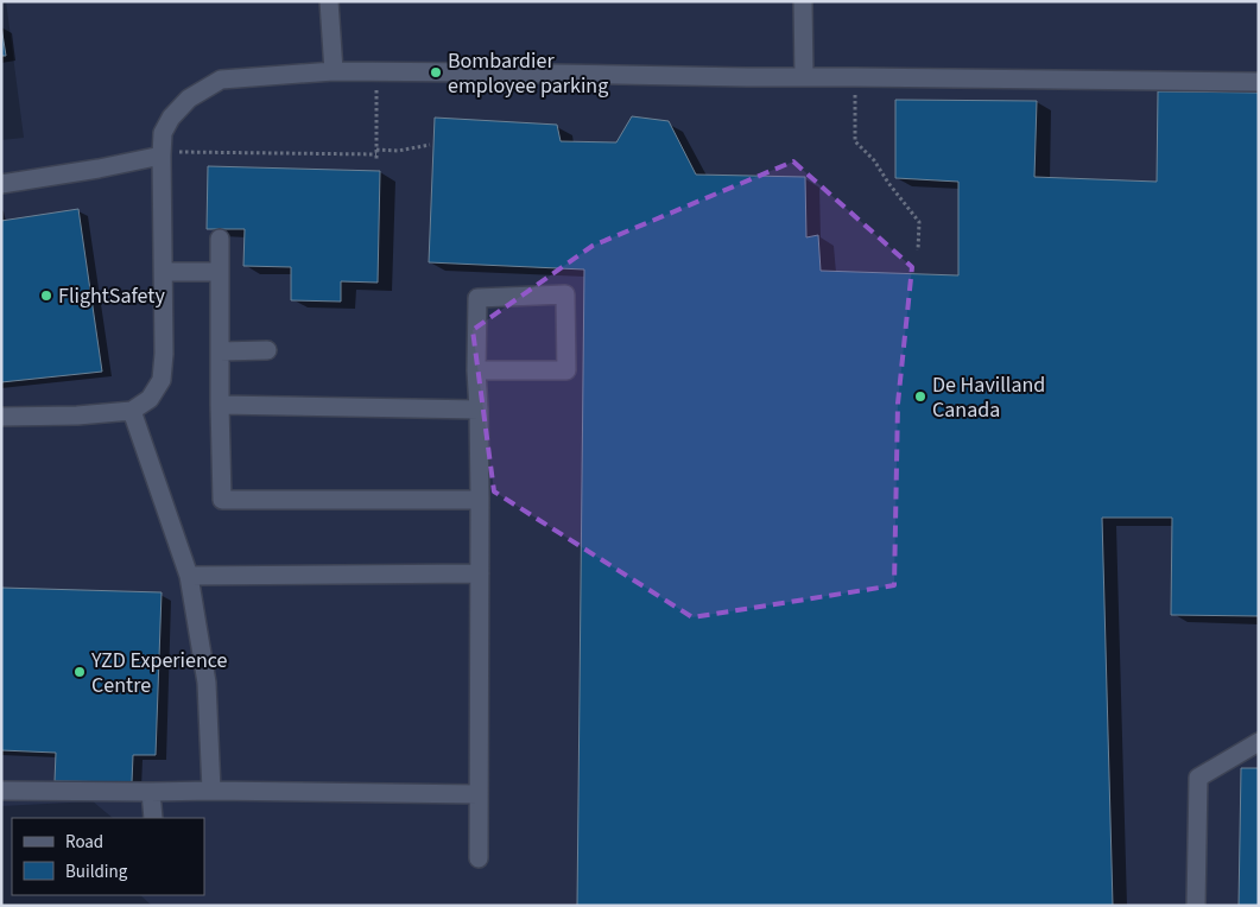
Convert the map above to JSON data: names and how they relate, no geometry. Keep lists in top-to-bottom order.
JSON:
{
  "places": [
    "Bombardier employee parking",
    "FlightSafety",
    "De Havilland Canada",
    "YZD Experience Centre"
  ],
  "legend": ["Road", "Building"]
}
